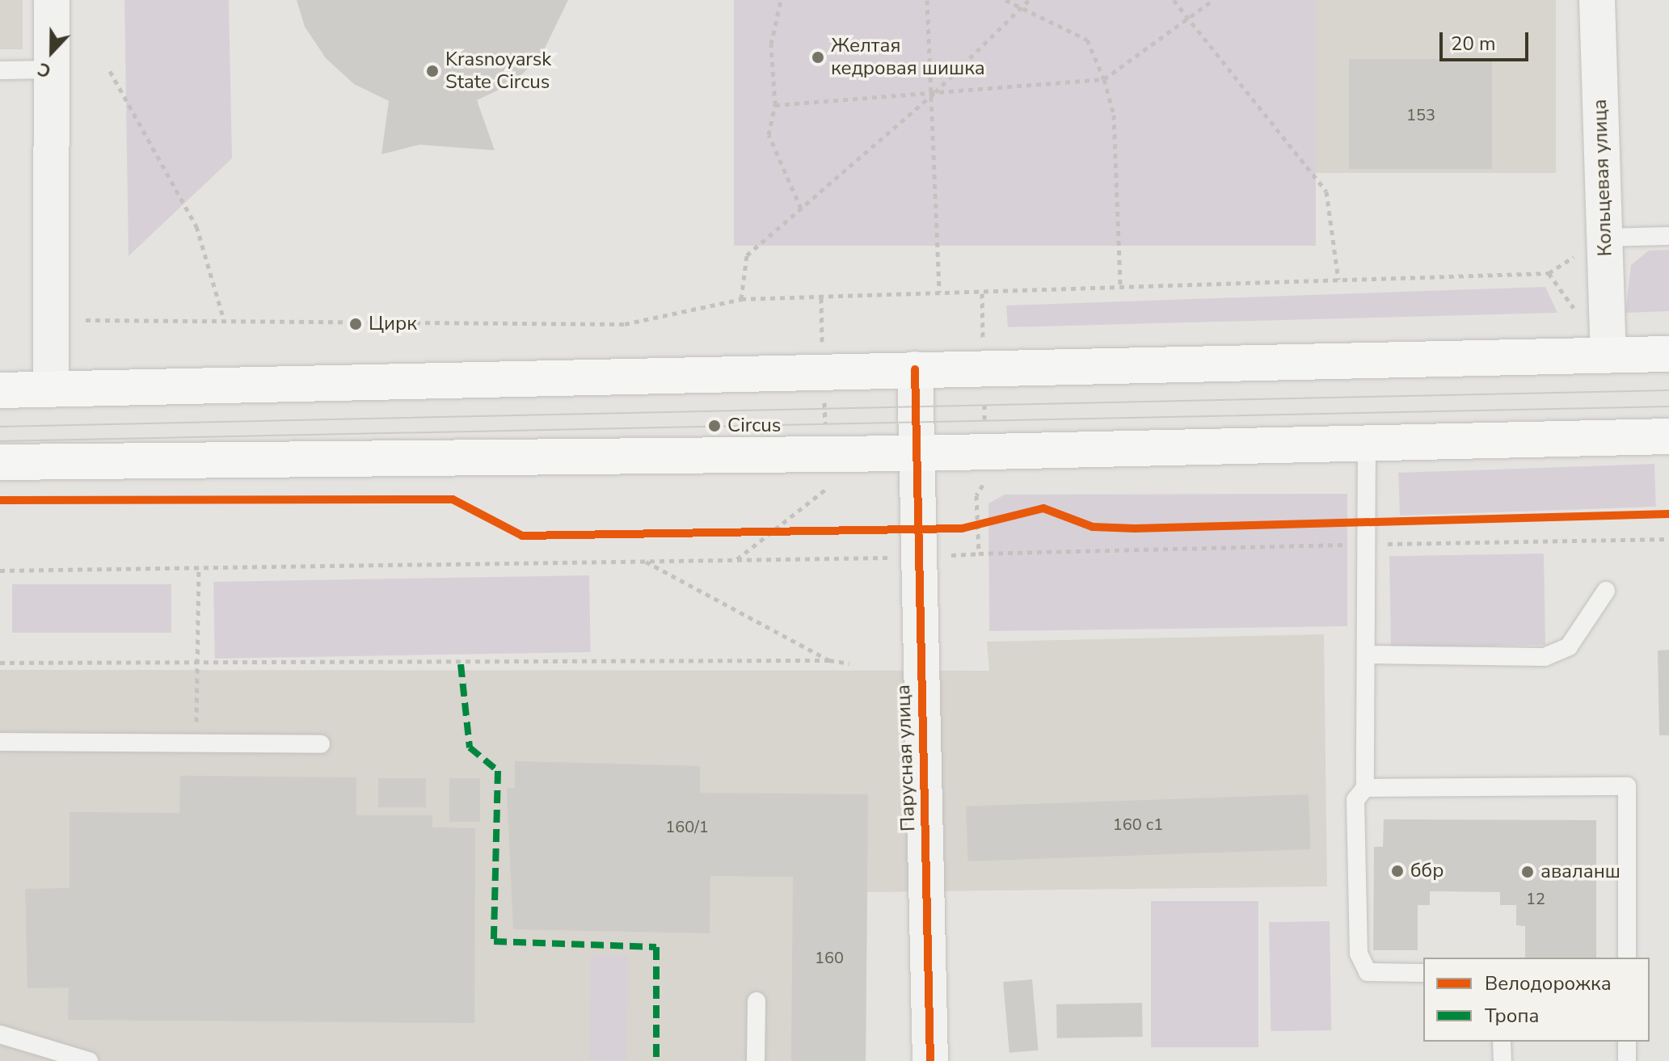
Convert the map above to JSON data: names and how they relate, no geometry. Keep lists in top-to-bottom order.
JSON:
{
  "streets": {
    "street": ["Кольцевая улица", "Парусная улица"]
  },
  "places": [
    "Желтая кедровая шишка",
    "Krasnoyarsk State Circus",
    "Цирк",
    "Circus",
    "ббр",
    "аваланш"
  ],
  "house_numbers": [
    "153",
    "160 с1",
    "160/1",
    "12",
    "160"
  ],
  "legend": ["Велодорожка", "Тропа"],
  "scale_bar": "20 m",
  "north": "bottom"
}
